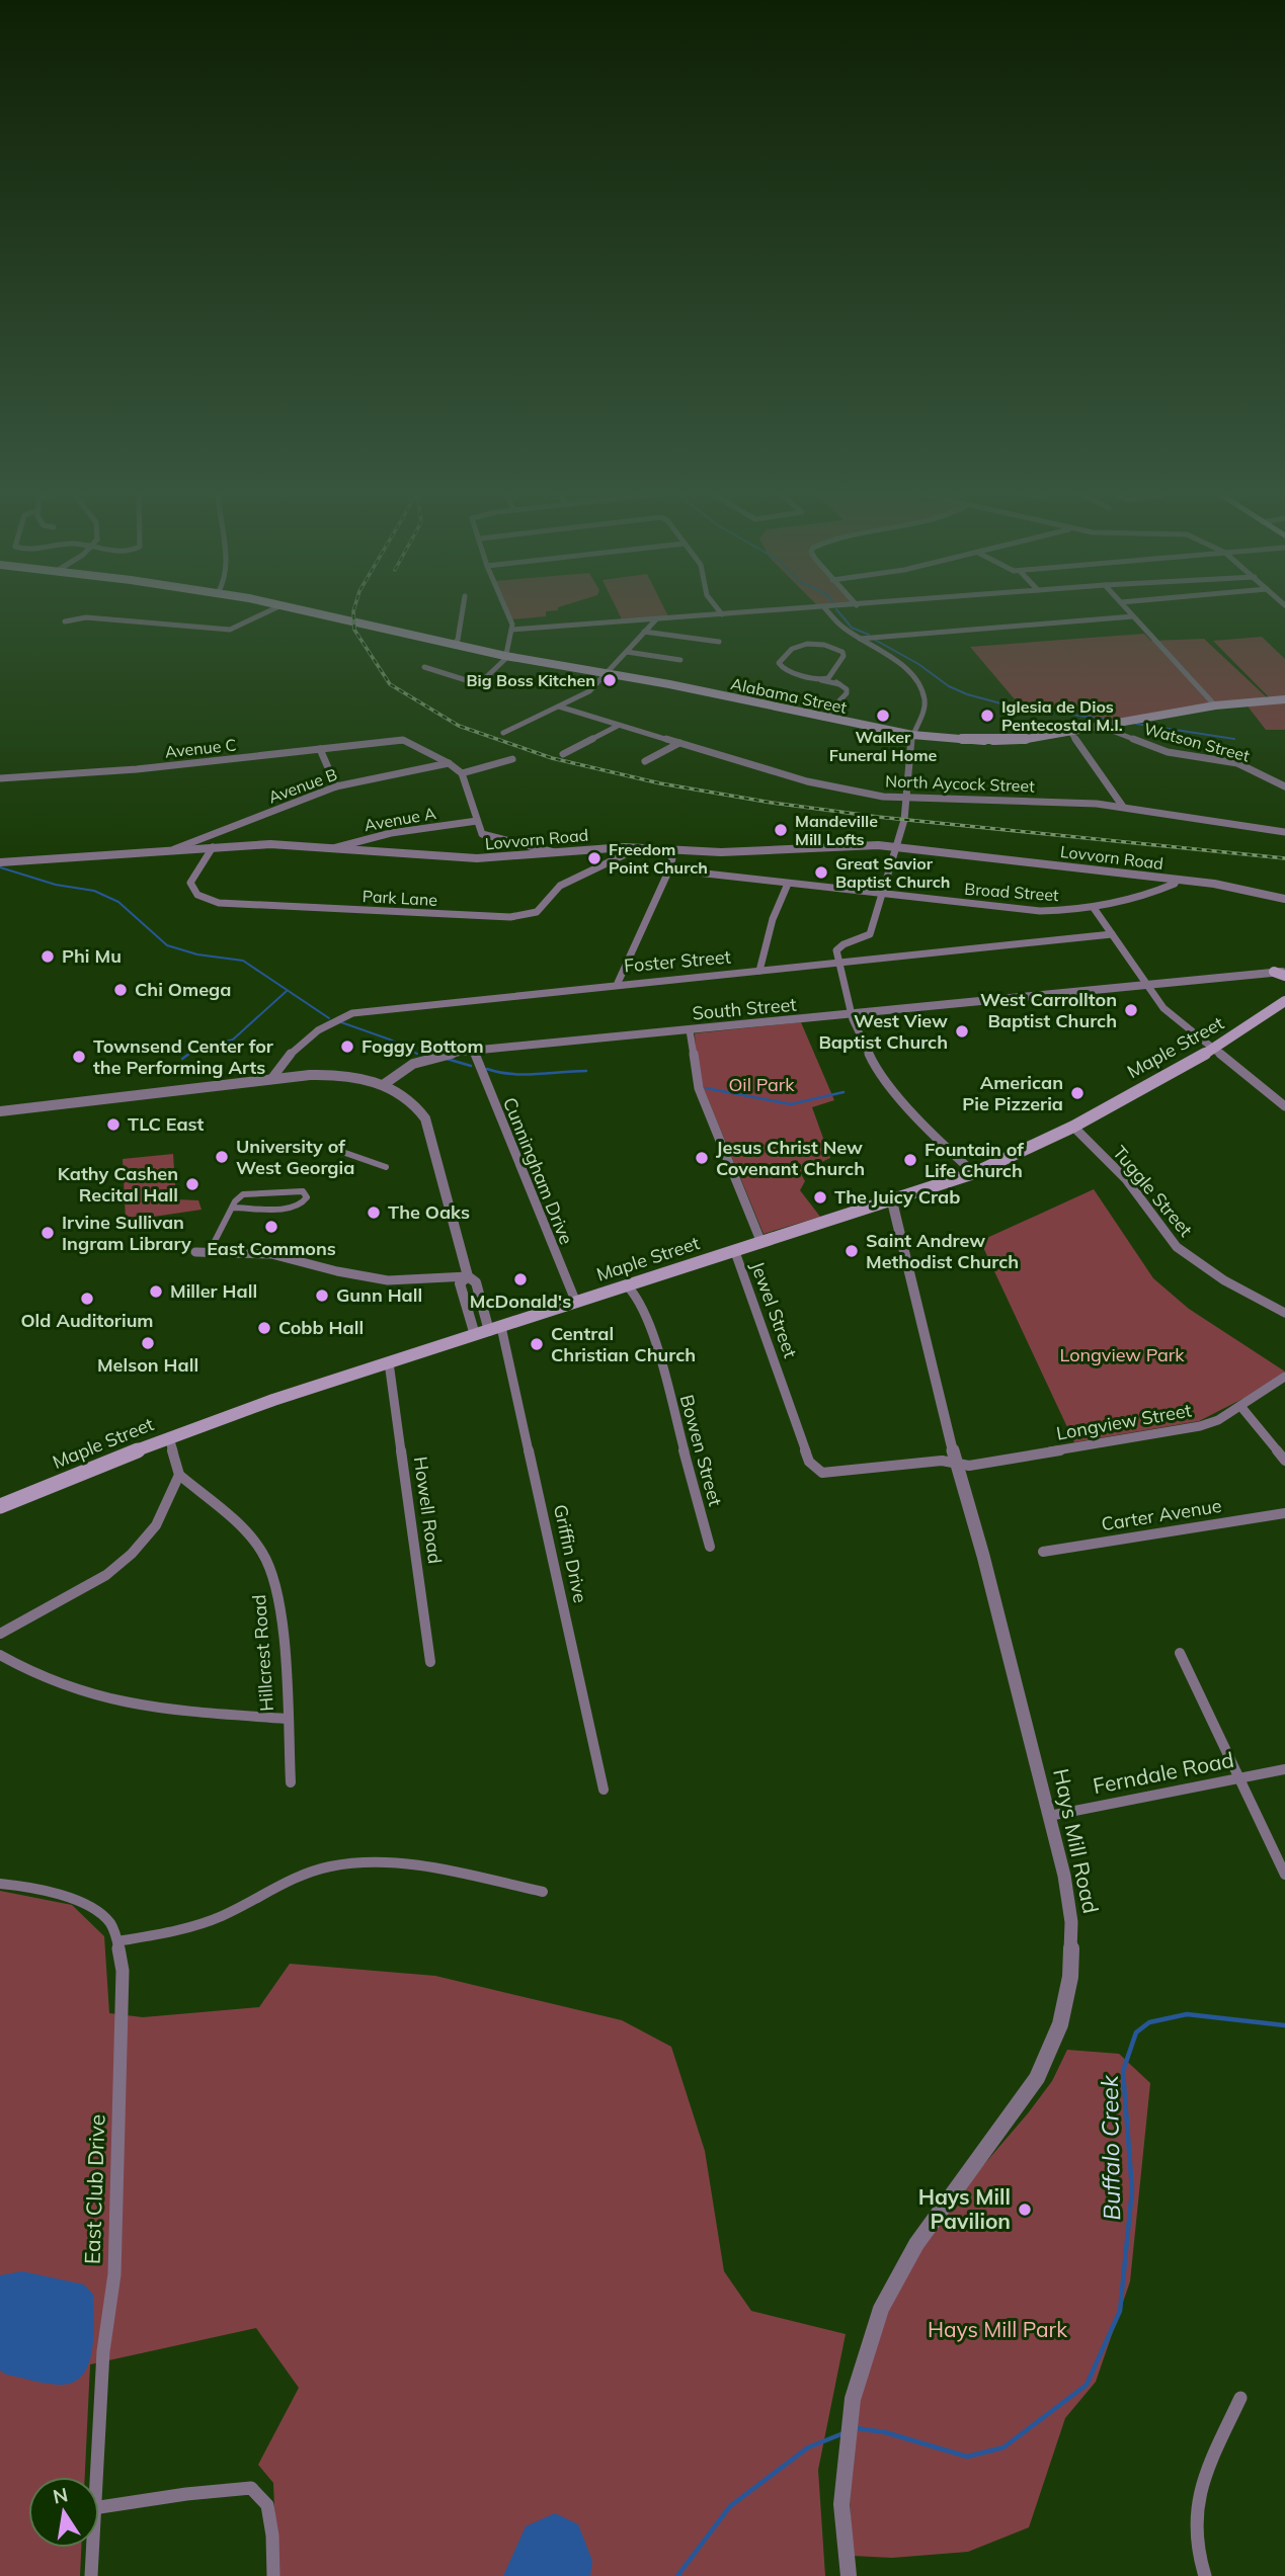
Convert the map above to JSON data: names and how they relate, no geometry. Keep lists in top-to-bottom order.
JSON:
{
  "streets": {
    "main road": ["Alabama Street", "Maple Street"],
    "street": [
      "Watson Street",
      "Avenue C",
      "North Aycock Street",
      "Avenue B",
      "Avenue A",
      "Lovvorn Road",
      "Broad Street",
      "Park Lane",
      "Foster Street",
      "South Street",
      "Cunningham Drive",
      "Tuggle Street",
      "Jewel Street",
      "Longview Street",
      "Bowen Street",
      "Howell Road",
      "Carter Avenue",
      "Griffin Drive",
      "Hillcrest Road",
      "Ferndale Road",
      "Hays Mill Road",
      "East Club Drive"
    ]
  },
  "crossings": [
    ["Alabama Street", "Watson Street"],
    ["Avenue C", "Avenue B"],
    ["Avenue B", "Lovvorn Road"],
    ["Avenue A", "Lovvorn Road"],
    ["Lovvorn Road", "Broad Street"],
    ["Lovvorn Road", "Park Lane"],
    ["South Street", "Cunningham Drive"],
    ["Maple Street", "Cunningham Drive"],
    ["Maple Street", "Tuggle Street"],
    ["Maple Street", "Jewel Street"],
    ["Maple Street", "Bowen Street"],
    ["Maple Street", "Howell Road"],
    ["Maple Street", "Griffin Drive"],
    ["Maple Street", "Hays Mill Road"],
    ["Jewel Street", "Longview Street"],
    ["Jewel Street", "Hays Mill Road"],
    ["Longview Street", "Hays Mill Road"],
    ["Ferndale Road", "Hays Mill Road"]
  ],
  "water": ["Buffalo Creek"],
  "parks": ["Oil Park", "Longview Park", "Hays Mill Park"],
  "places": [
    "Big Boss Kitchen",
    "Walker Funeral Home",
    "Iglesia de Dios Pentecostal M.I.",
    "Mandeville Mill Lofts",
    "Freedom Point Church",
    "Great Savior Baptist Church",
    "Phi Mu",
    "Chi Omega",
    "West Carrollton Baptist Church",
    "West View Baptist Church",
    "Foggy Bottom",
    "Townsend Center for the Performing Arts",
    "American Pie Pizzeria",
    "TLC East",
    "University of West Georgia",
    "Jesus Christ New Covenant Church",
    "Fountain of Life Church",
    "Kathy Cashen Recital Hall",
    "The Juicy Crab",
    "The Oaks",
    "East Commons",
    "Irvine Sullivan Ingram Library",
    "Saint Andrew Methodist Church",
    "McDonald's",
    "Miller Hall",
    "Gunn Hall",
    "Old Auditorium",
    "Cobb Hall",
    "Melson Hall",
    "Central Christian Church",
    "Hays Mill Pavilion"
  ],
  "north": "top"
}
